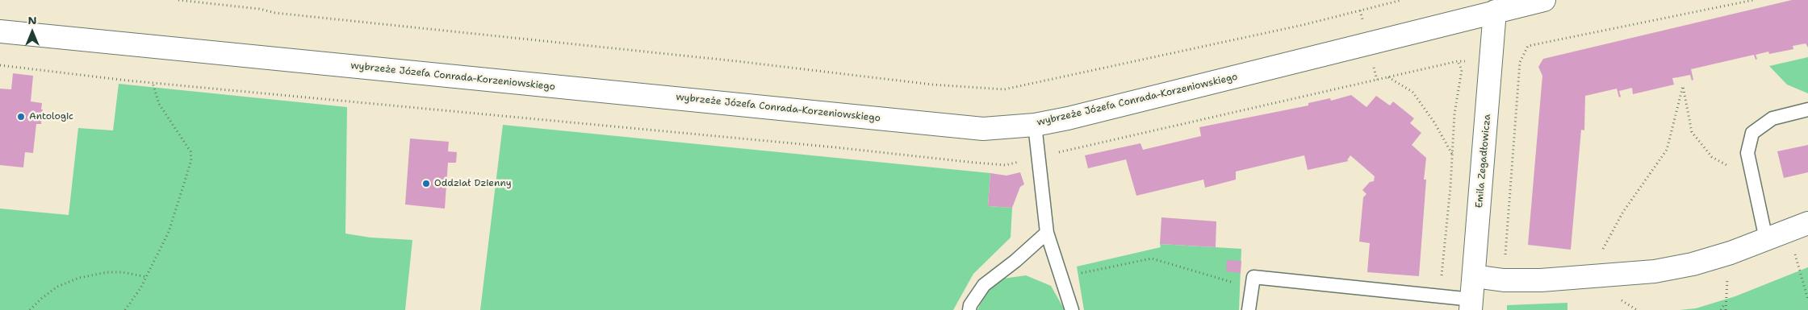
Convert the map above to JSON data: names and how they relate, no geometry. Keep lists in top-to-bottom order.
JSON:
{
  "streets": {
    "street": ["wybrzeże Józefa Conrada-Korzeniowskiego", "Emila Zegadłowicza"]
  },
  "crossings": [
    ["wybrzeże Józefa Conrada-Korzeniowskiego", "Emila Zegadłowicza"]
  ],
  "places": ["Antologic", "Oddział Dzienny"],
  "north": "top"
}
